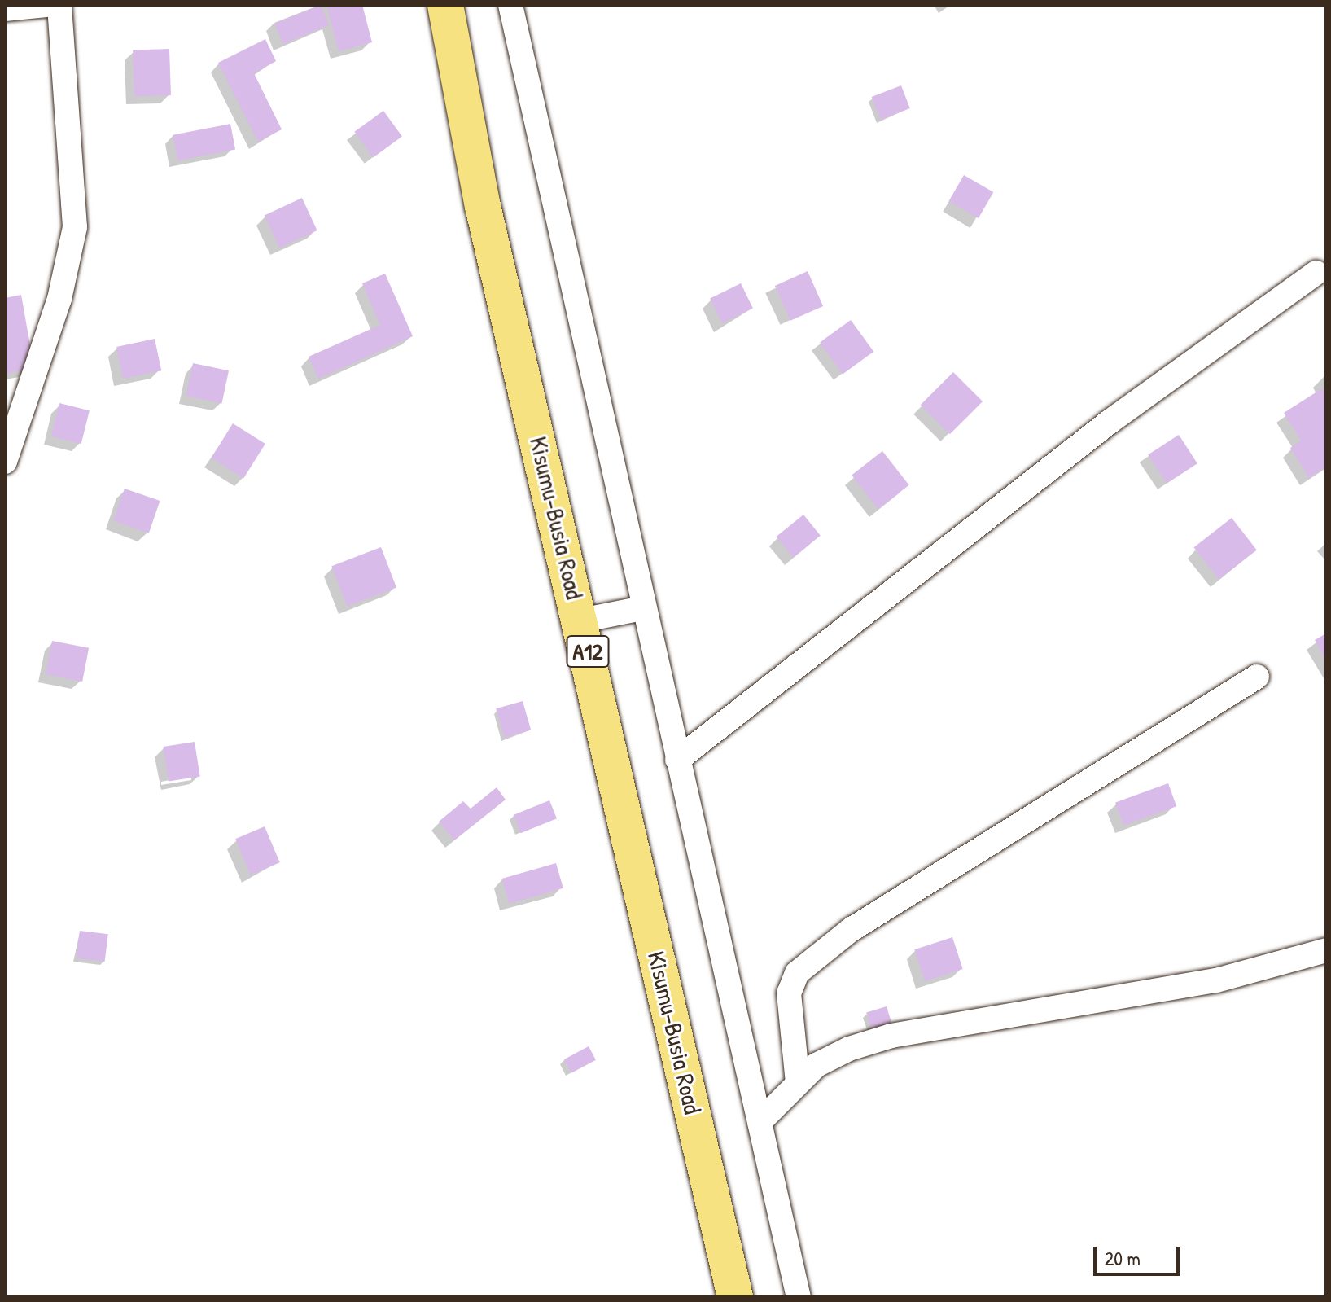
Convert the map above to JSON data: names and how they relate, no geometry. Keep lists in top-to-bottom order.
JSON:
{
  "streets": {
    "highway": ["Kisumu-Busia Road", "A12"]
  },
  "scale_bar": "20 m"
}
